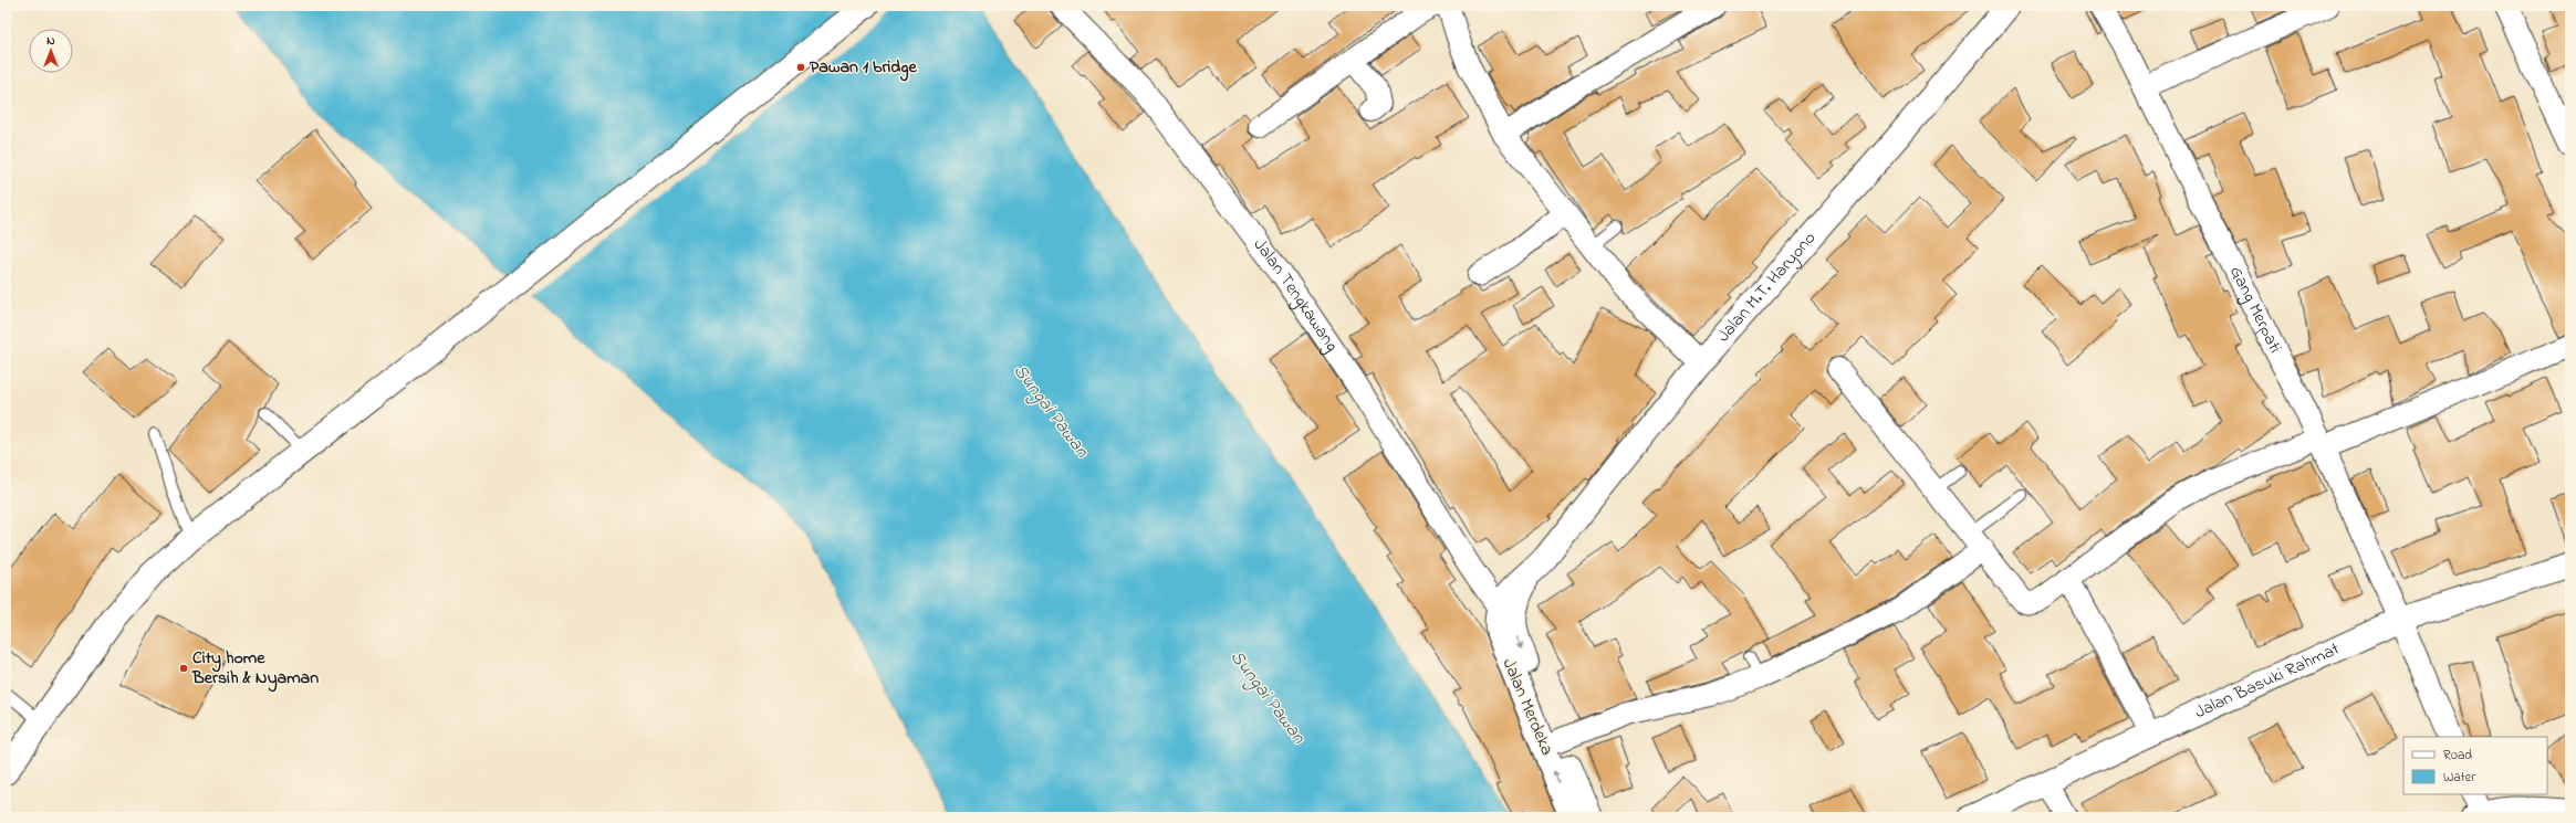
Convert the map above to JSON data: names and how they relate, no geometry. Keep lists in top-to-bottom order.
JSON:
{
  "streets": {
    "main road": ["Jalan M.T. Haryono", "Jalan Basuki Rahmat", "Jalan Merdeka"],
    "street": ["Jalan Tengkawang", "Gang Merpati"]
  },
  "crossings": [
    ["Jalan M.T. Haryono", "Jalan Tengkawang"],
    ["Jalan M.T. Haryono", "Jalan Merdeka"],
    ["Jalan Tengkawang", "Jalan Merdeka"],
    ["Gang Merpati", "Jalan Basuki Rahmat"]
  ],
  "water": ["Sungai Pawan"],
  "places": ["Pawan 1 bridge", "City home Bersih & Nyaman"],
  "legend": ["Road", "Water"],
  "north": "top"
}
